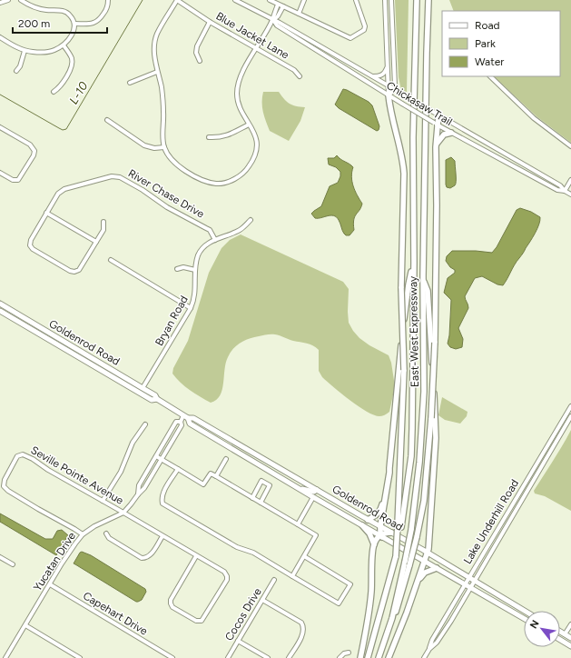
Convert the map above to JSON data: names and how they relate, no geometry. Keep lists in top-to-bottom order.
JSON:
{
  "streets": {
    "highway": ["East-West Expressway"],
    "main road": ["Goldenrod Road"],
    "street": [
      "Blue Jacket Lane",
      "Chickasaw Trail",
      "River Chase Drive",
      "Bryan Road",
      "Seville Pointe Avenue",
      "Lake Underhill Road",
      "Yucatan Drive",
      "Capehart Drive",
      "Cocos Drive"
    ]
  },
  "crossings": [
    ["River Chase Drive", "Bryan Road"],
    ["Bryan Road", "Goldenrod Road"],
    ["Goldenrod Road", "Lake Underhill Road"],
    ["Goldenrod Road", "Yucatan Drive"],
    ["Seville Pointe Avenue", "Yucatan Drive"],
    ["Yucatan Drive", "Capehart Drive"]
  ],
  "water": ["L-10"],
  "legend": ["Road", "Park", "Water"],
  "scale_bar": "200 m",
  "north": "top left"
}
